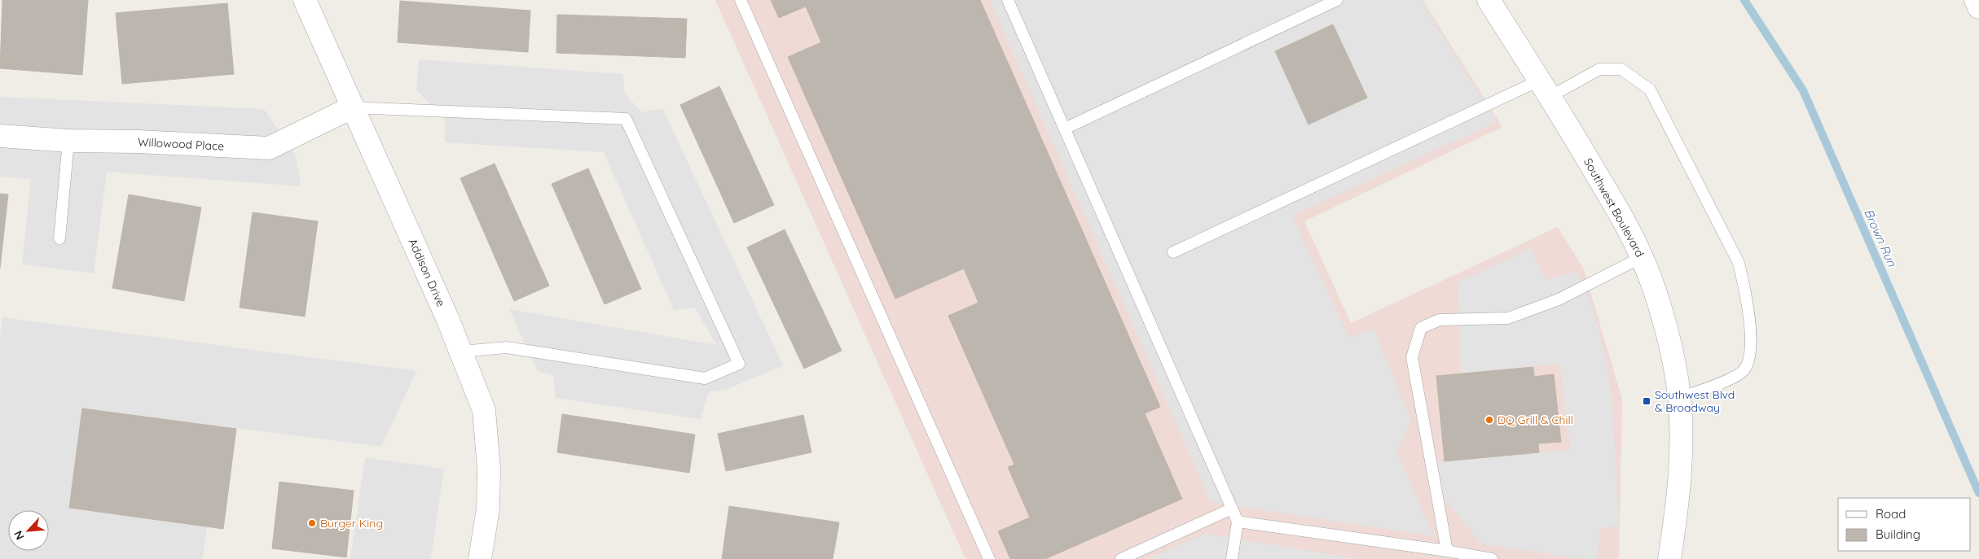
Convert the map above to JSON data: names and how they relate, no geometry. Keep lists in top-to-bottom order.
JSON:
{
  "streets": {
    "street": ["Willowood Place", "Southwest Boulevard", "Addison Drive"]
  },
  "crossings": [
    ["Willowood Place", "Addison Drive"]
  ],
  "water": ["Brown Run"],
  "places": {
    "transit": ["Southwest Blvd & Broadway"],
    "other": ["DQ Grill & Chill", "Burger King"]
  },
  "legend": ["Road", "Building"],
  "north": "bottom left"
}
